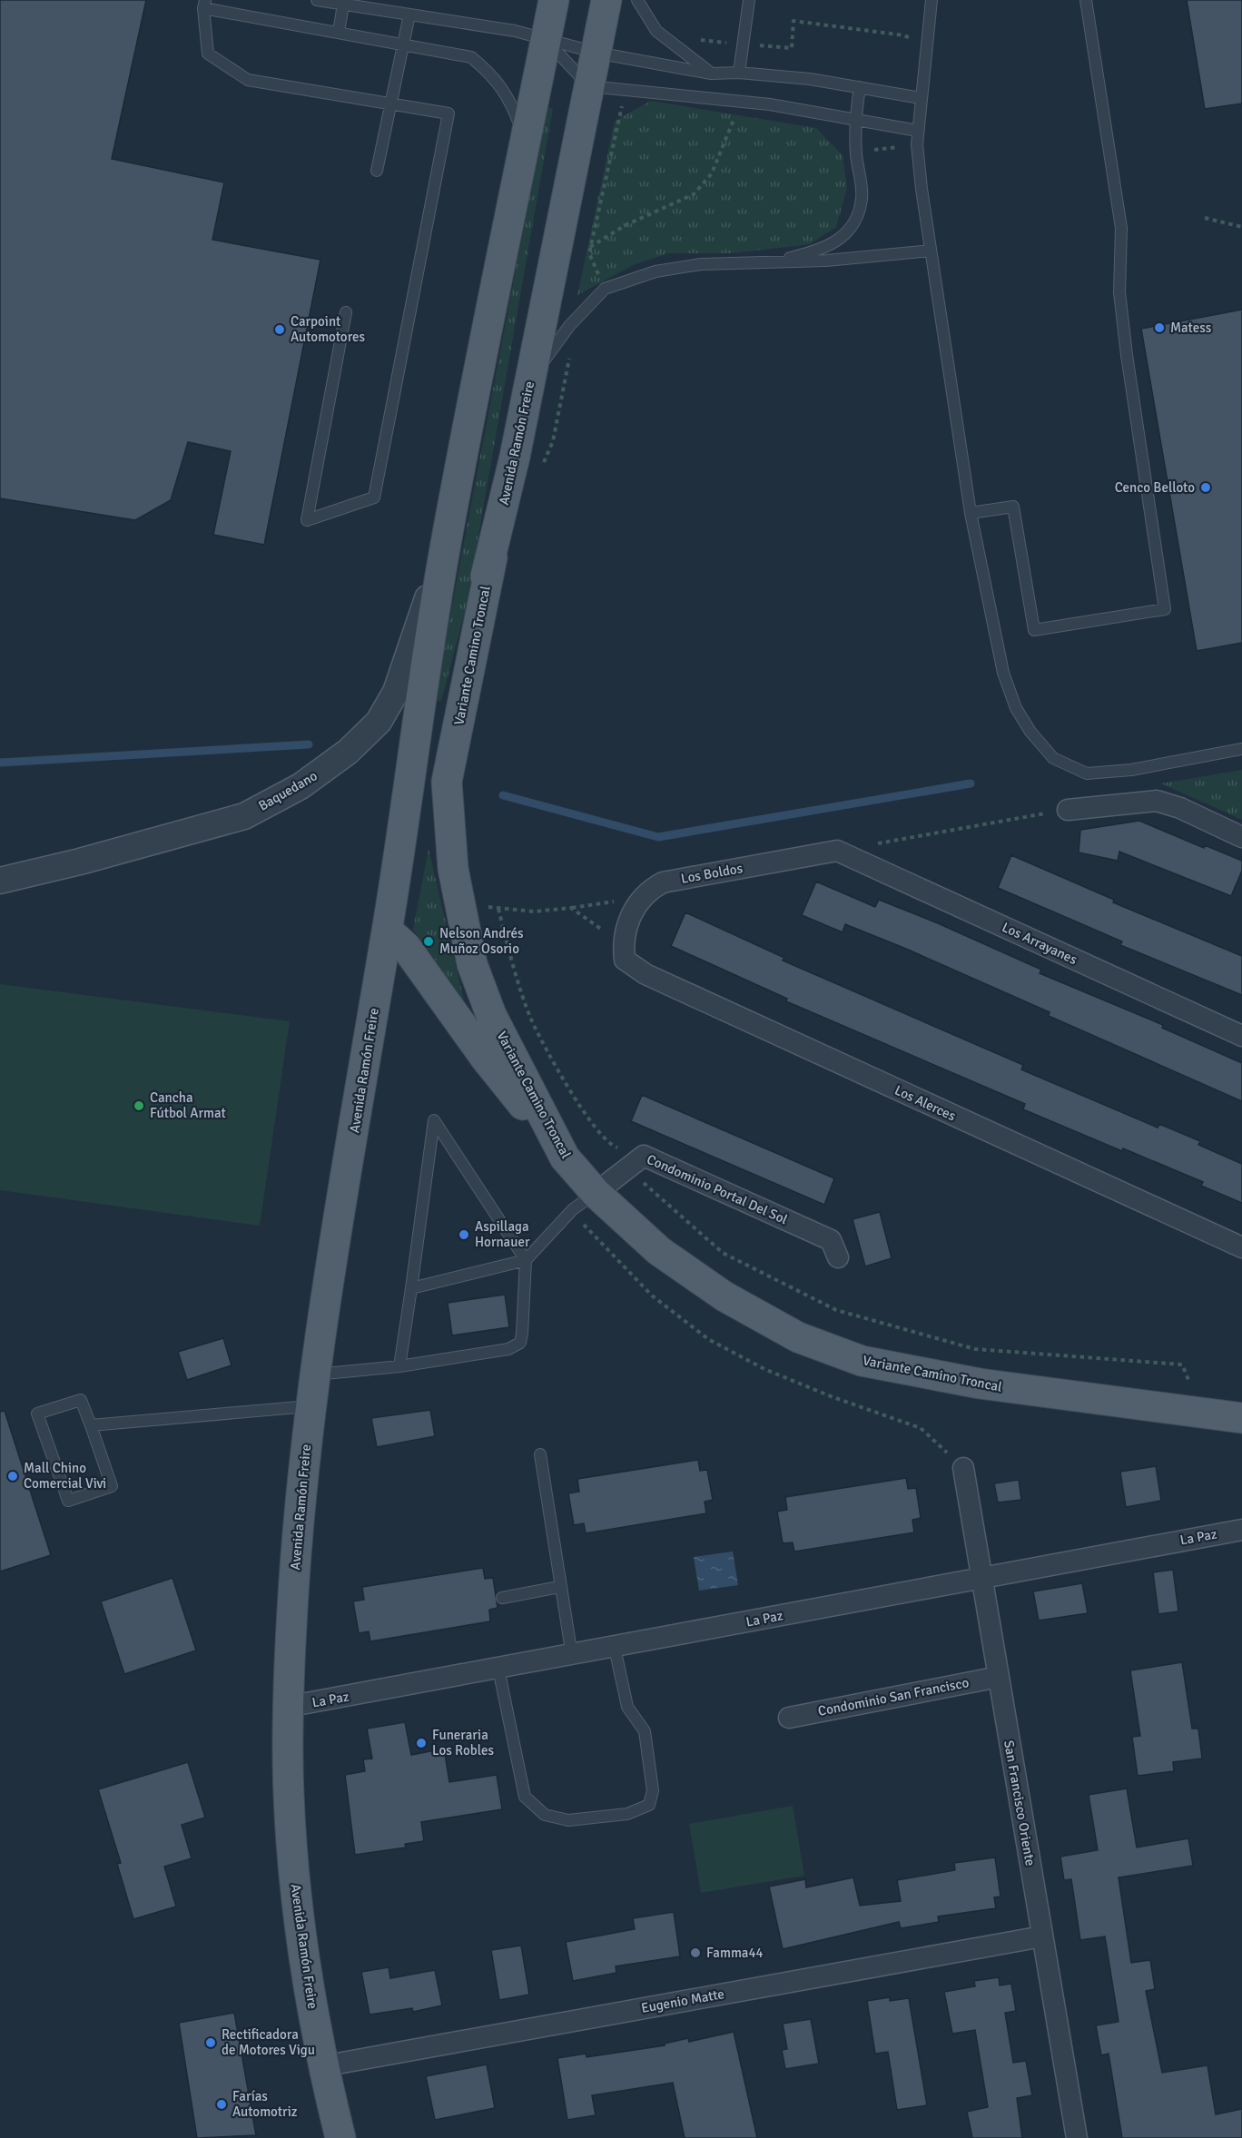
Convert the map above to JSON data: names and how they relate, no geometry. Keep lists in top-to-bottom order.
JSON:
{
  "streets": {
    "main road": ["Avenida Ramón Freire", "Variante Camino Troncal"],
    "street": [
      "Baquedano",
      "Los Boldos",
      "Los Arrayanes",
      "Los Alerces",
      "Condominio Portal Del Sol",
      "La Paz",
      "Condominio San Francisco",
      "San Francisco Oriente",
      "Eugenio Matte"
    ]
  },
  "crossings": [
    ["Avenida Ramón Freire", "Variante Camino Troncal"],
    ["Avenida Ramón Freire", "Baquedano"],
    ["Avenida Ramón Freire", "La Paz"],
    ["Avenida Ramón Freire", "Eugenio Matte"],
    ["Variante Camino Troncal", "Condominio Portal Del Sol"],
    ["Los Boldos", "Los Arrayanes"],
    ["Los Boldos", "Los Alerces"],
    ["La Paz", "San Francisco Oriente"],
    ["Condominio San Francisco", "San Francisco Oriente"],
    ["San Francisco Oriente", "Eugenio Matte"]
  ],
  "places": [
    "Matess",
    "Carpoint Automotores",
    "Cenco Belloto",
    "Nelson Andrés Muñoz Osorio",
    "Cancha Fútbol Armat",
    "Aspillaga Hornauer",
    "Mall Chino Comercial Vivi",
    "Funeraria Los Robles",
    "Famma44",
    "Rectificadora de Motores Vigu",
    "Farías Automotriz"
  ]
}
